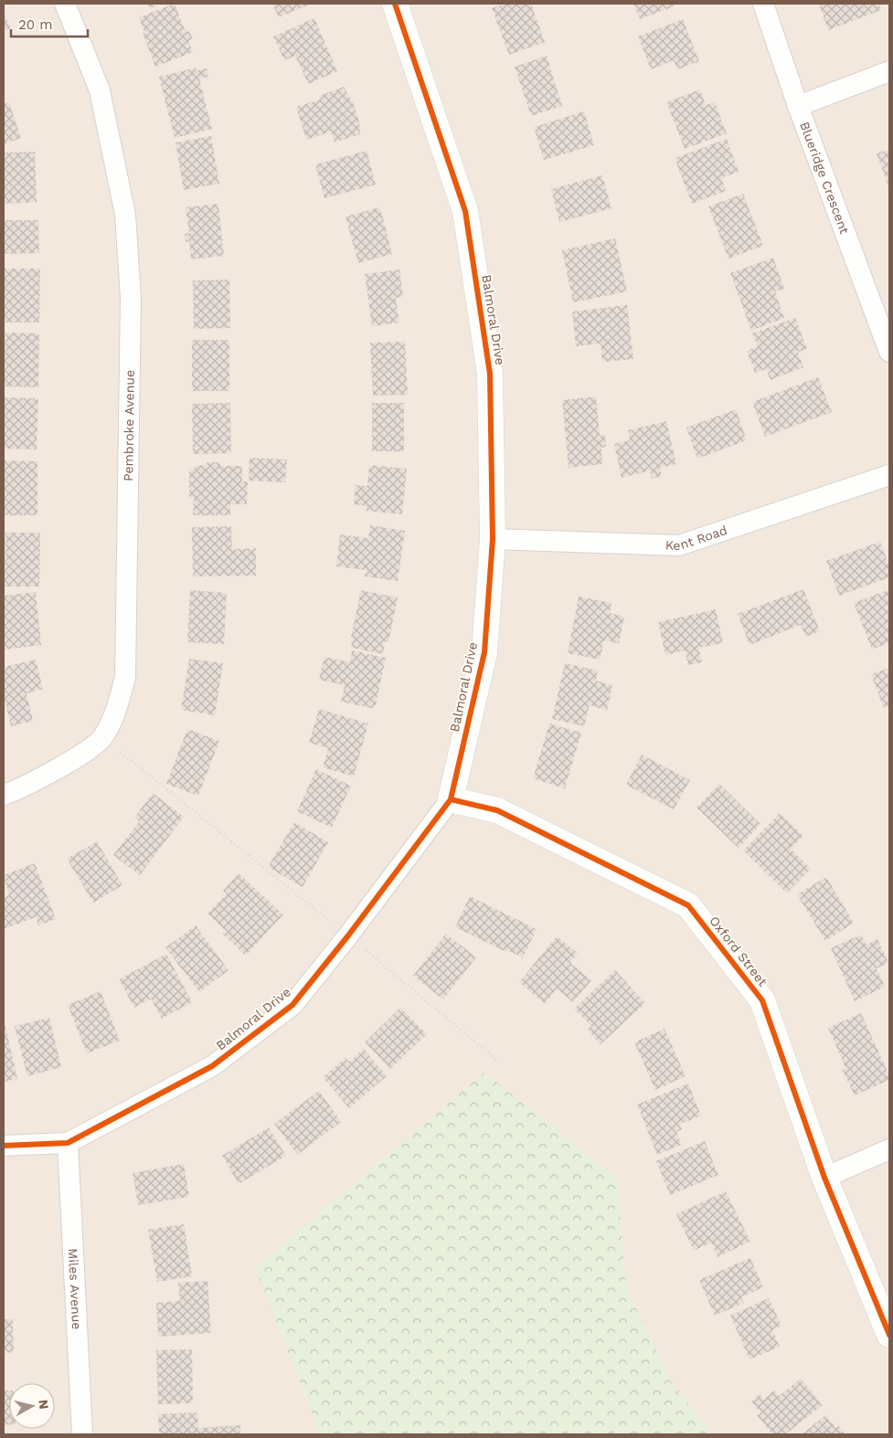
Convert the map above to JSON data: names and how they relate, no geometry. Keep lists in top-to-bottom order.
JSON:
{
  "streets": {
    "street": [
      "Blueridge Crescent",
      "Balmoral Drive",
      "Pembroke Avenue",
      "Kent Road",
      "Oxford Street",
      "Miles Avenue"
    ]
  },
  "crossings": [
    ["Balmoral Drive", "Kent Road"],
    ["Balmoral Drive", "Oxford Street"],
    ["Balmoral Drive", "Miles Avenue"]
  ],
  "scale_bar": "20 m",
  "north": "right"
}
